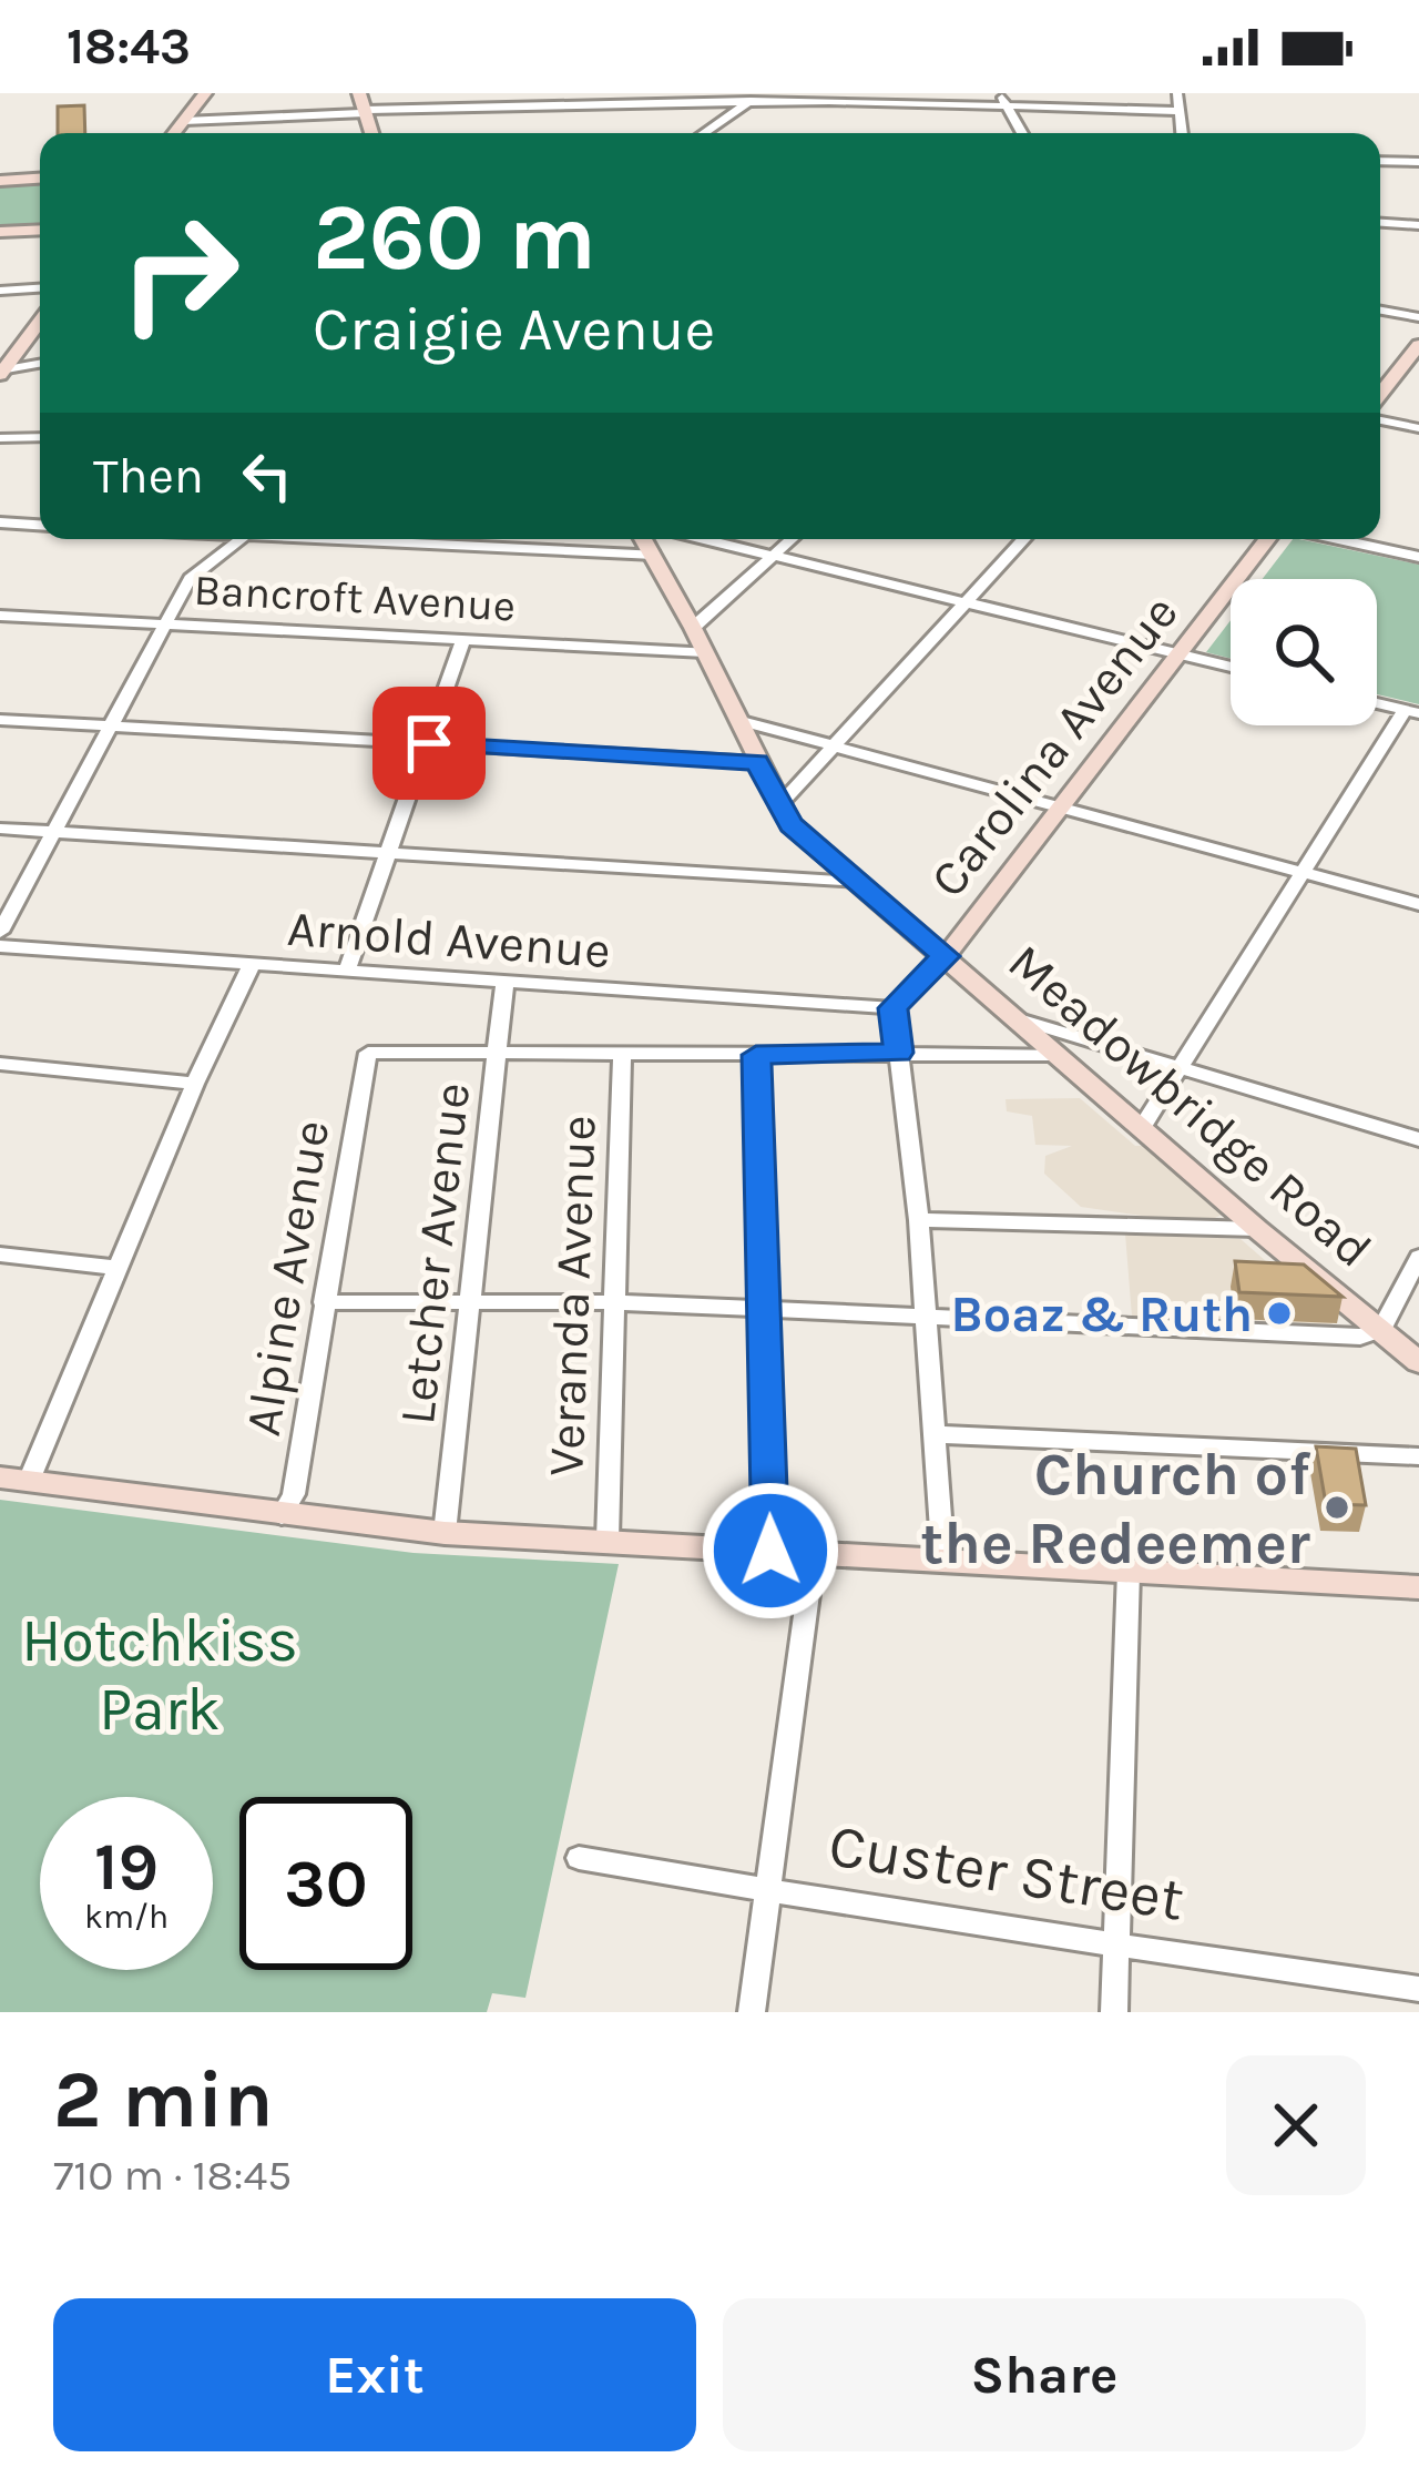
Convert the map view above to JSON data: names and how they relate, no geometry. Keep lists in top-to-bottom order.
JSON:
{
  "streets": {
    "main road": ["Carolina Avenue", "Meadowbridge Road"],
    "street": [
      "Bancroft Avenue",
      "Arnold Avenue",
      "Letcher Avenue",
      "Alpine Avenue",
      "Veranda Avenue",
      "Custer Street"
    ]
  },
  "crossings": [
    ["Bancroft Avenue", "Meadowbridge Road"],
    ["Carolina Avenue", "Arnold Avenue"],
    ["Carolina Avenue", "Meadowbridge Road"],
    ["Arnold Avenue", "Letcher Avenue"],
    ["Letcher Avenue", "Alpine Avenue"]
  ],
  "parks": ["Hotchkiss Park"],
  "places": ["Boaz & Ruth", "Church of the Redeemer"],
  "page": {
    "status": "18:43",
    "turn": ["260 m", "Craigie Avenue"],
    "then": "Then",
    "speed": "19 km/h",
    "limit": "30",
    "heading": ["2 min", "710 m · 18:45"],
    "buttons": ["Exit", "Share"]
  }
}
